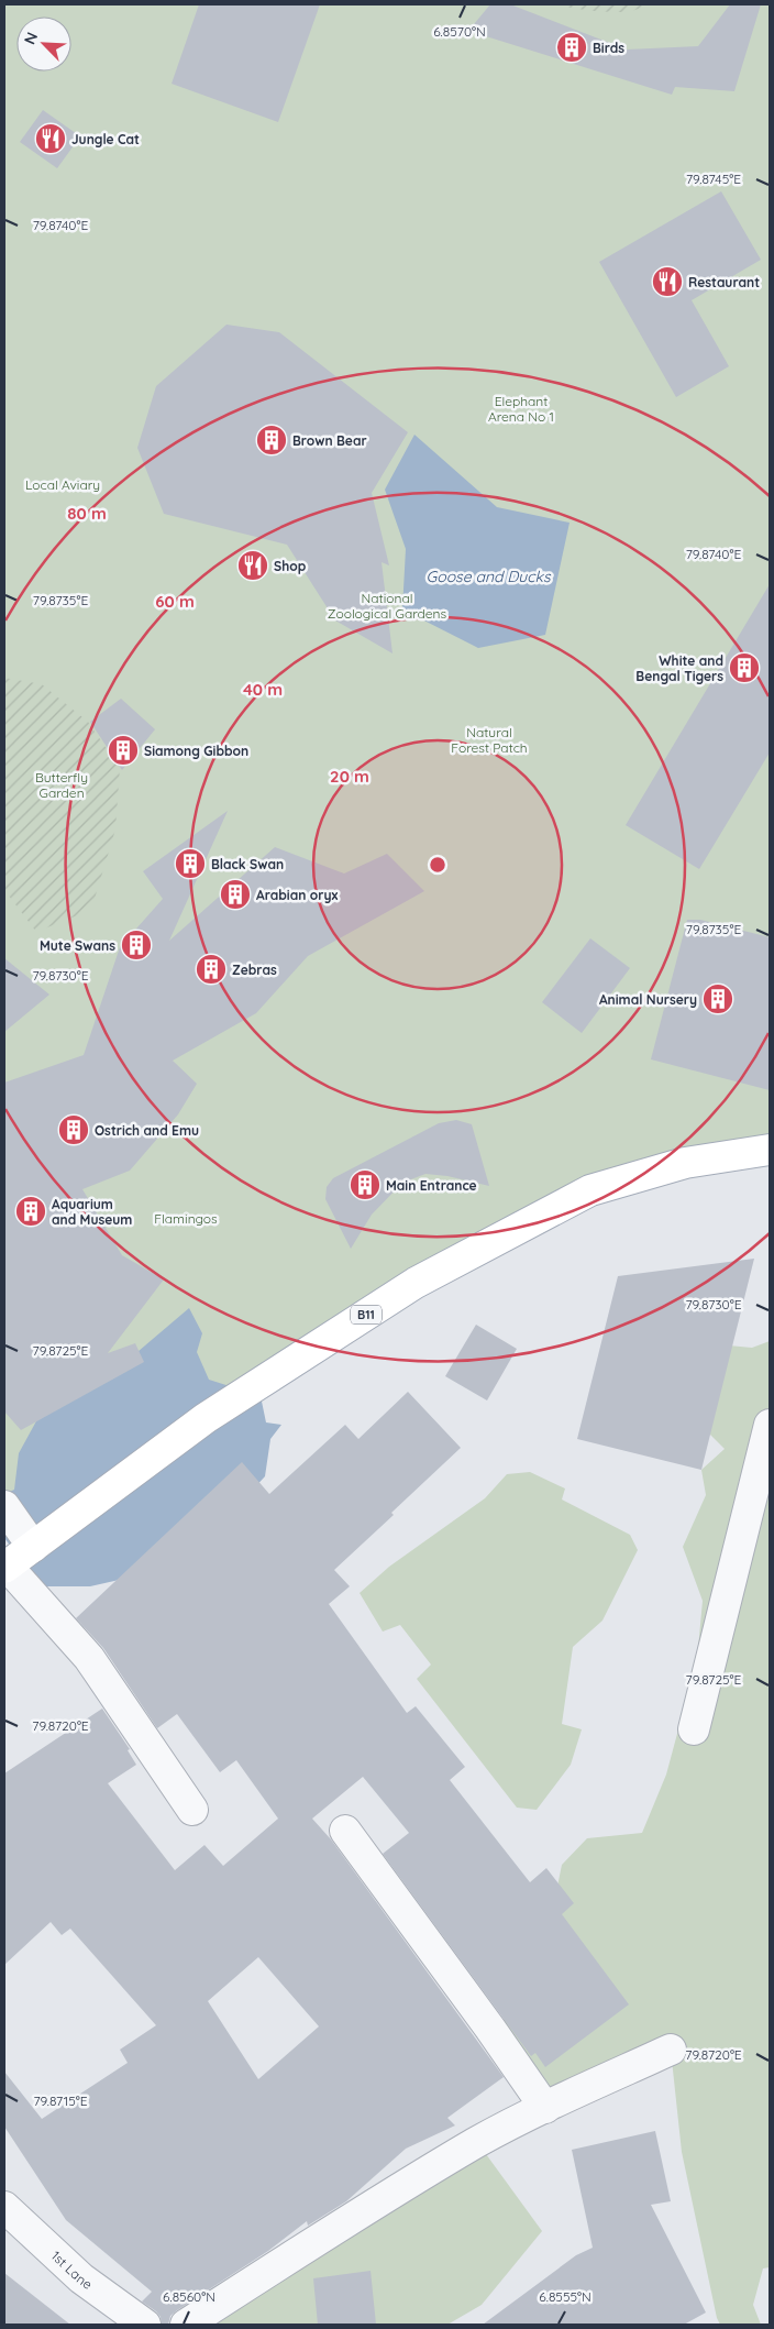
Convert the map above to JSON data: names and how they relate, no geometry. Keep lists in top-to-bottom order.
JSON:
{
  "streets": {
    "main road": ["B11"],
    "street": ["1st Lane"]
  },
  "water": ["Goose and Ducks"],
  "parks": [
    "Elephant Arena No 1",
    "Local Aviary",
    "National Zoological Gardens",
    "Natural Forest Patch",
    "Butterfly Garden",
    "Flamingos"
  ],
  "places": {
    "building": [
      "Birds",
      "Brown Bear",
      "White and Bengal Tigers",
      "Siamong Gibbon",
      "Black Swan",
      "Arabian oryx",
      "Mute Swans",
      "Zebras",
      "Animal Nursery",
      "Ostrich and Emu",
      "Main Entrance",
      "Aquarium and Museum"
    ],
    "restaurant": ["Jungle Cat", "Restaurant", "Shop"]
  },
  "north": "top left",
  "coordinates": [
    "6.8570°N",
    "79.8745°E",
    "79.8740°E",
    "79.8735°E",
    "79.8730°E",
    "79.8725°E",
    "79.8720°E",
    "79.8715°E",
    "6.8560°N",
    "6.8555°N"
  ],
  "rings": [
    "80 m",
    "60 m",
    "40 m",
    "20 m"
  ]
}
